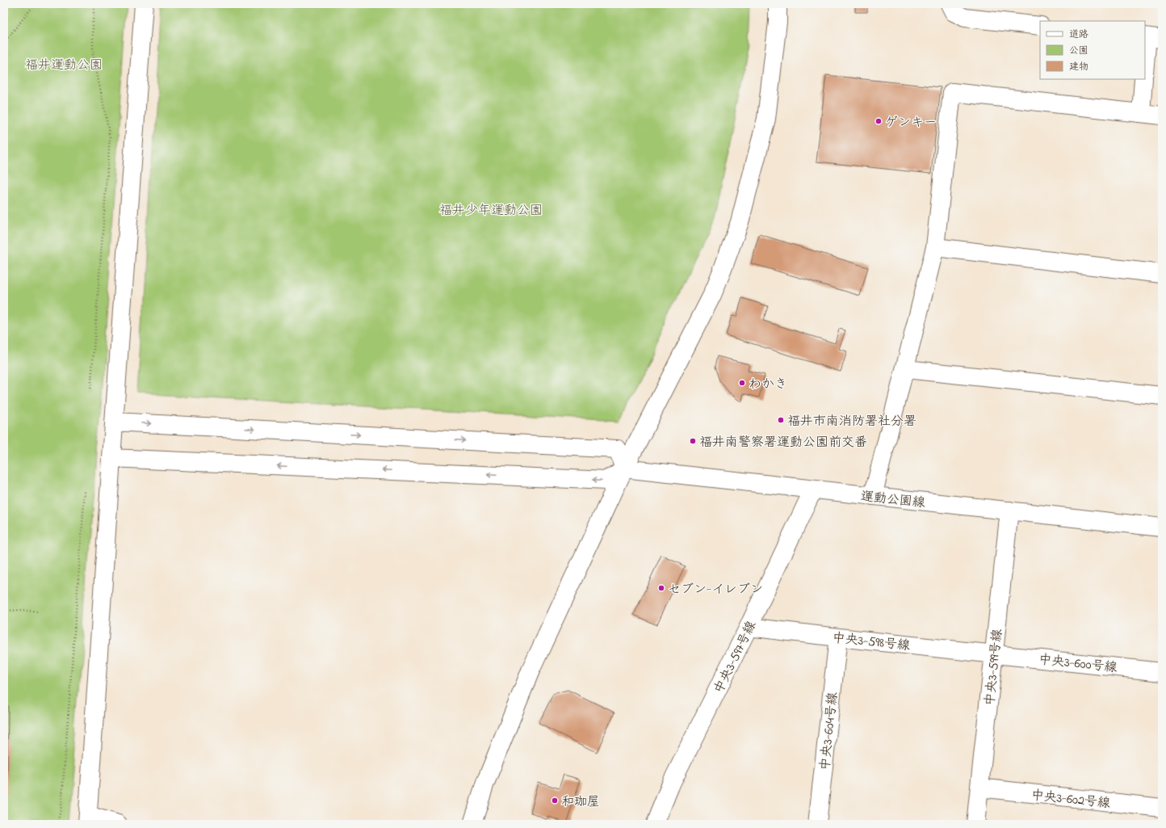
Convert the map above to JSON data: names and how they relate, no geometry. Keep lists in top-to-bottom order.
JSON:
{
  "streets": {
    "street": [
      "運動公園線",
      "中央3-598号線",
      "中央3-597号線",
      "中央3-600号線",
      "中央3-599号線",
      "中央3-604号線",
      "中央3-602号線"
    ]
  },
  "crossings": [
    ["運動公園線", "中央3-597号線"],
    ["運動公園線", "中央3-599号線"],
    ["中央3-598号線", "中央3-597号線"],
    ["中央3-598号線", "中央3-600号線"],
    ["中央3-598号線", "中央3-599号線"],
    ["中央3-598号線", "中央3-604号線"],
    ["中央3-600号線", "中央3-599号線"],
    ["中央3-599号線", "中央3-602号線"]
  ],
  "parks": ["福井運動公園", "福井少年運動公園"],
  "places": [
    "ゲンキー",
    "わかき",
    "福井市南消防署社分署",
    "福井南警察署運動公園前交番",
    "セブン-イレブン",
    "和珈屋"
  ],
  "legend": ["道路", "公園", "建物"]
}
